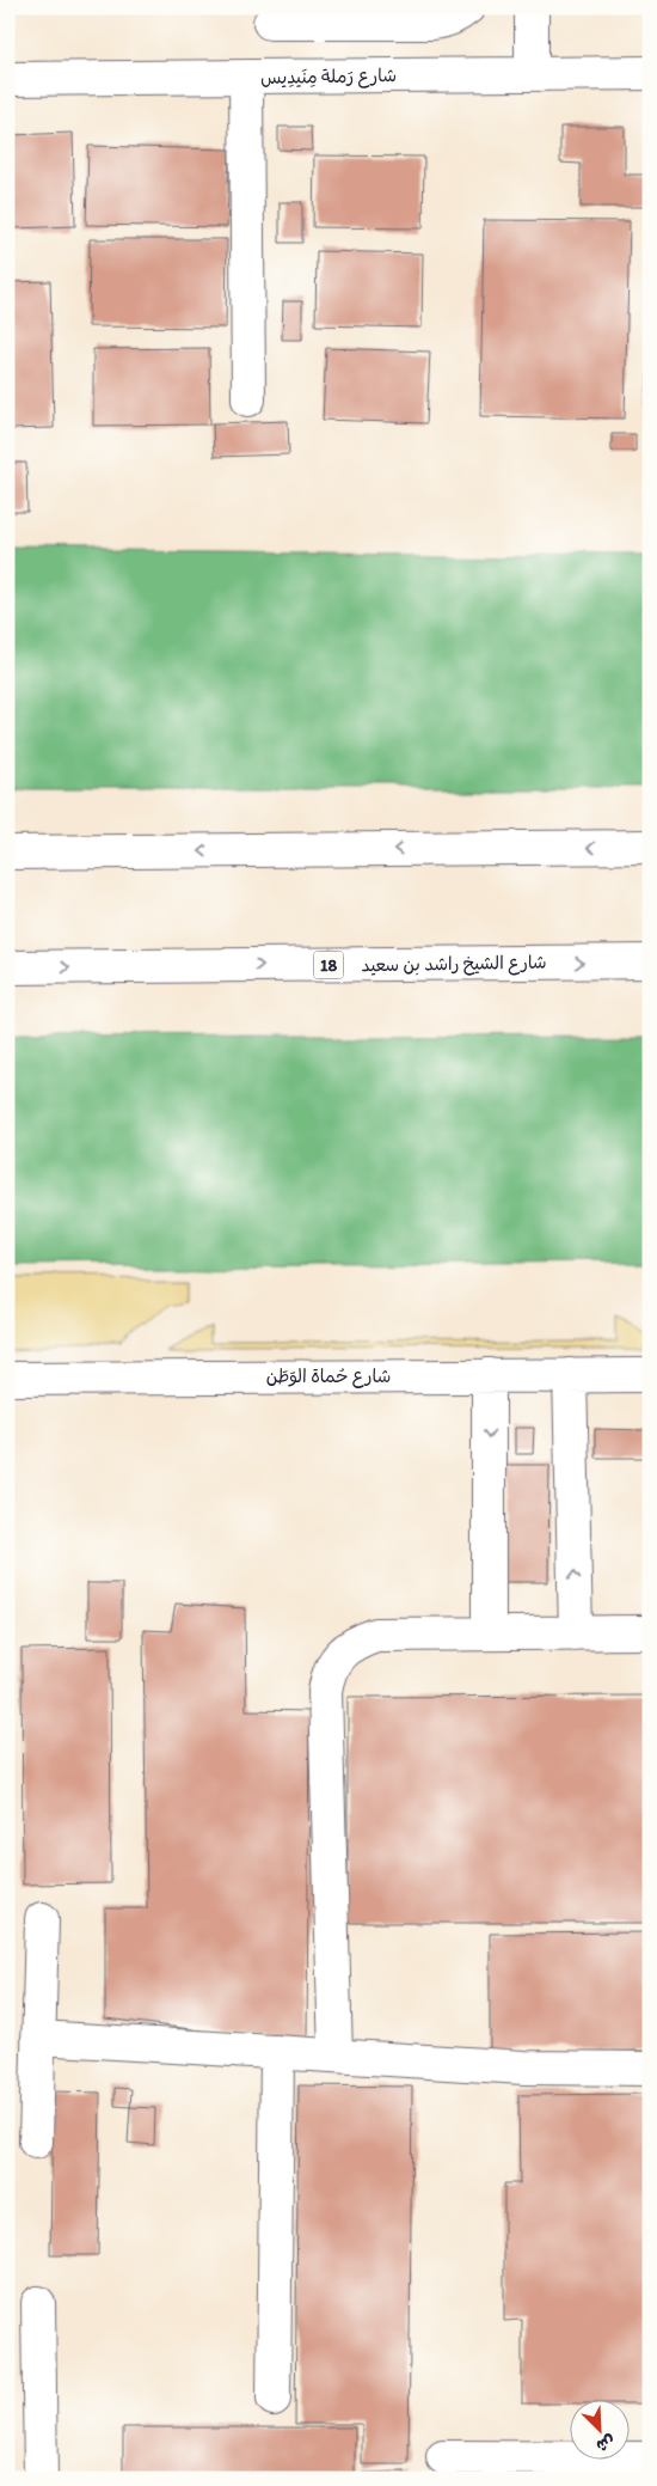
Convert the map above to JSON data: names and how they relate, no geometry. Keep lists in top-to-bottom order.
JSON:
{
  "streets": {
    "main road": [
      "شارع رَملة مِنَيدِيس",
      "شارع الشيخ راشد بن سعيد",
      "18",
      "شارع حُماة الوَطَن"
    ]
  },
  "north": "bottom right"
}
